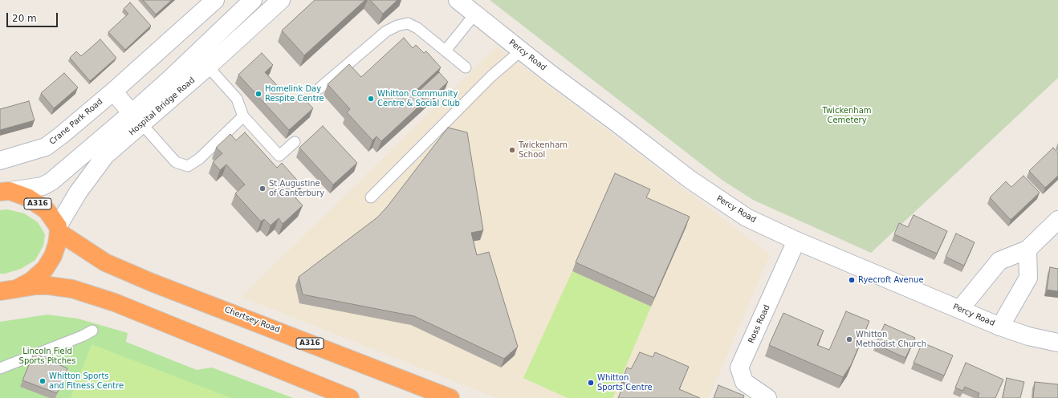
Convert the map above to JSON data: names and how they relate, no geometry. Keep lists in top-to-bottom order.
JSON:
{
  "streets": {
    "highway": ["A316", "Chertsey Road"],
    "street": [
      "Percy Road",
      "Hospital Bridge Road",
      "Crane Park Road",
      "Ross Road"
    ]
  },
  "crossings": [
    ["Percy Road", "Ross Road"],
    ["Hospital Bridge Road", "Crane Park Road"],
    ["Hospital Bridge Road", "A316"],
    ["Hospital Bridge Road", "Chertsey Road"],
    ["A316", "Chertsey Road"]
  ],
  "parks": ["Twickenham Cemetery", "Lincoln Field Sports Pitches"],
  "places": [
    "Homelink Day Respite Centre",
    "Whitton Community Centre & Social Club",
    "Twickenham School",
    "St.Augustine of Canterbury",
    "Ryecroft Avenue",
    "Whitton Methodist Church",
    "Whitton Sports and Fitness Centre",
    "Whitton Sports Centre"
  ],
  "scale_bar": "20 m"
}
